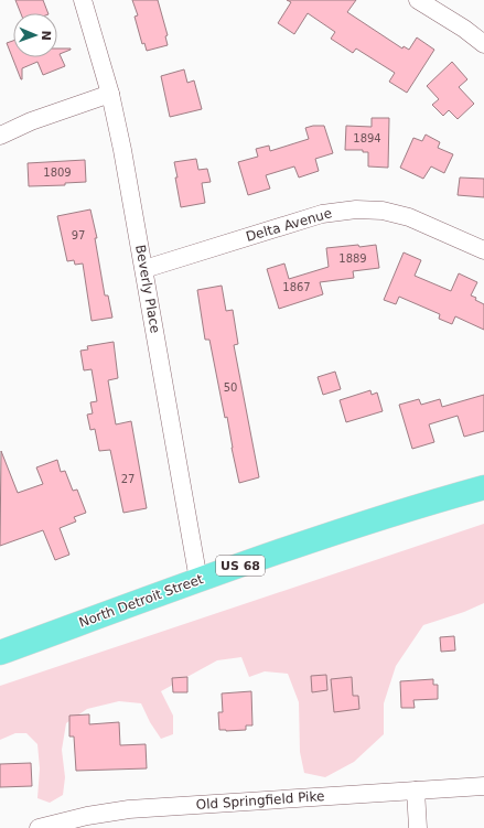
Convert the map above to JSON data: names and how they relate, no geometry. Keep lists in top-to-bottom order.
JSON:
{
  "streets": {
    "highway": ["US 68", "North Detroit Street"],
    "street": ["Delta Avenue", "Beverly Place", "Old Springfield Pike"]
  },
  "crossings": [
    ["Delta Avenue", "Beverly Place"],
    ["Beverly Place", "North Detroit Street"]
  ],
  "house_numbers": [
    "1894",
    "1809",
    "97",
    "1889",
    "1867",
    "50",
    "27"
  ],
  "north": "right"
}
